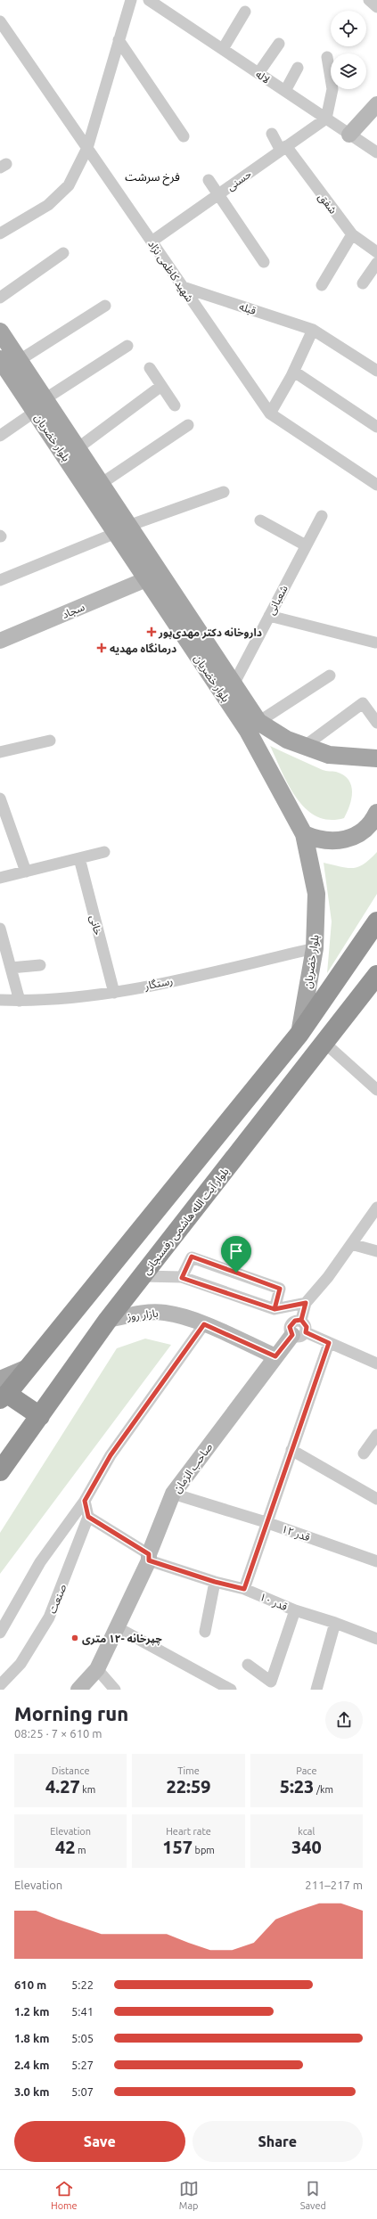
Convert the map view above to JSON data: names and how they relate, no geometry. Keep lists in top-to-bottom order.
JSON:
{
  "streets": {
    "highway": ["بلوار آیت الله هاشمی رفسنجانی"],
    "main road": ["بلوار خضریان"],
    "street": [
      "لاله",
      "حسنی",
      "شفق",
      "شهید کاظمی نژاد",
      "قبله",
      "شعبانی",
      "سجاد",
      "خانی",
      "رستگار",
      "بازار روز",
      "صاحب الزمان",
      "قدر ۱۲",
      "صنعت",
      "قدر ۱۰"
    ]
  },
  "crossings": [
    ["لاله", "حسنی"],
    ["حسنی", "شفق"],
    ["حسنی", "شهید کاظمی نژاد"],
    ["شهید کاظمی نژاد", "قبله"],
    ["بلوار خضریان", "شعبانی"],
    ["بلوار خضریان", "سجاد"],
    ["بلوار خضریان", "رستگار"],
    ["خانی", "رستگار"],
    ["بلوار آیت الله هاشمی رفسنجانی", "بازار روز"],
    ["بازار روز", "صاحب الزمان"],
    ["صاحب الزمان", "قدر ۱۲"],
    ["صاحب الزمان", "قدر ۱۰"],
    ["صنعت", "قدر ۱۰"]
  ],
  "districts": ["فرخ سرشت"],
  "places": {
    "health": ["داروخانه دکتر مهدی‌پور", "درمانگاه مهدیه"],
    "other": ["چپرخانه -١٢ مترى"]
  },
  "page": {
    "heading": ["Morning run", "08:25 · 7 × 610 m"],
    "stats": [
      ["Distance", "4.27 km"],
      ["Time", "22:59"],
      ["Pace", "5:23 /km"],
      ["Elevation", "42 m"],
      ["Heart rate", "157 bpm"],
      ["kcal", "340"]
    ],
    "chart": ["Elevation", "211–217 m"],
    "list": [
      {
        "name": "610 m",
        "note": "5:22"
      },
      {
        "name": "1.2 km",
        "note": "5:41"
      },
      {
        "name": "1.8 km",
        "note": "5:05"
      },
      {
        "name": "2.4 km",
        "note": "5:27"
      },
      {
        "name": "3.0 km",
        "note": "5:07"
      }
    ],
    "buttons": ["Save", "Share"],
    "tabs": ["Home", "Map", "Saved"]
  }
}
